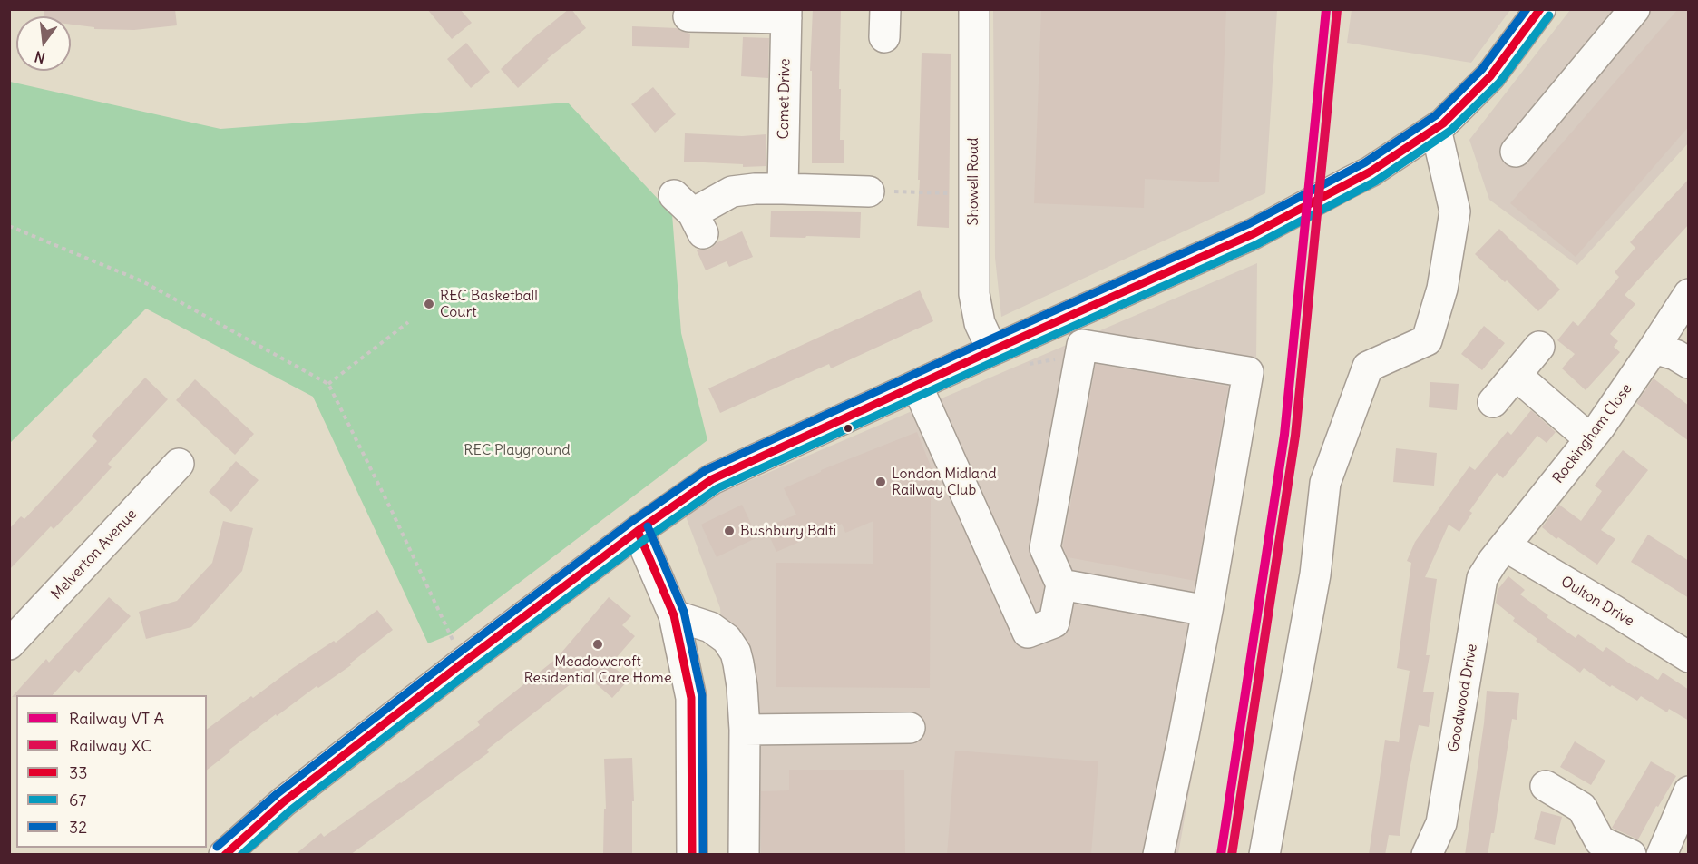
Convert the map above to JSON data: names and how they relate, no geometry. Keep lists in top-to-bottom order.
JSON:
{
  "streets": {
    "street": [
      "Comet Drive",
      "Showell Road",
      "Rockingham Close",
      "Melverton Avenue",
      "Oulton Drive",
      "Goodwood Drive"
    ]
  },
  "crossings": [
    ["Rockingham Close", "Oulton Drive"],
    ["Rockingham Close", "Goodwood Drive"],
    ["Oulton Drive", "Goodwood Drive"]
  ],
  "parks": ["REC Playground"],
  "places": [
    "REC Basketball Court",
    "London Midland Railway Club",
    "Bushbury Balti",
    "Meadowcroft Residential Care Home"
  ],
  "lines": [
    "transit line 33",
    "transit line 32",
    "rail line XC",
    "transit line 67"
  ],
  "legend": [
    "Railway VT A",
    "Railway XC",
    "33",
    "67",
    "32"
  ],
  "north": "bottom"
}
